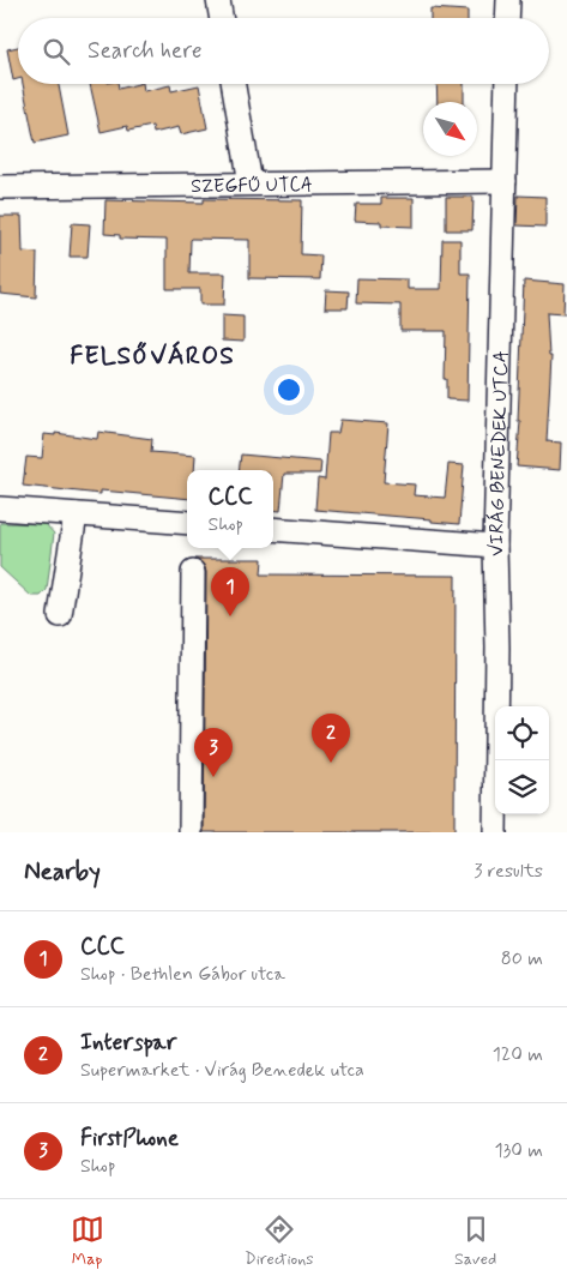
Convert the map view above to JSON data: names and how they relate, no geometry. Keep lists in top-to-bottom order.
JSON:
{
  "streets": {
    "street": ["SZEGFŰ UTCA", "VIRÁG BENEDEK UTCA"]
  },
  "crossings": [
    ["SZEGFŰ UTCA", "VIRÁG BENEDEK UTCA"]
  ],
  "districts": ["FELSŐVÁROS"],
  "north": "bottom right",
  "page": {
    "search": "Search here",
    "popup": ["CCC", "Shop"],
    "pins": ["1", "2", "3"],
    "heading": ["Nearby", "3 results"],
    "list": [
      {
        "mark": "1",
        "name": "CCC",
        "note": "Shop · Bethlen Gábor utca",
        "value": "80 m"
      },
      {
        "mark": "2",
        "name": "Interspar",
        "note": "Supermarket · Virág Benedek utca",
        "value": "120 m"
      },
      {
        "mark": "3",
        "name": "FirstPhone",
        "note": "Shop",
        "value": "130 m"
      }
    ],
    "nav": ["Map", "Directions", "Saved"]
  }
}
